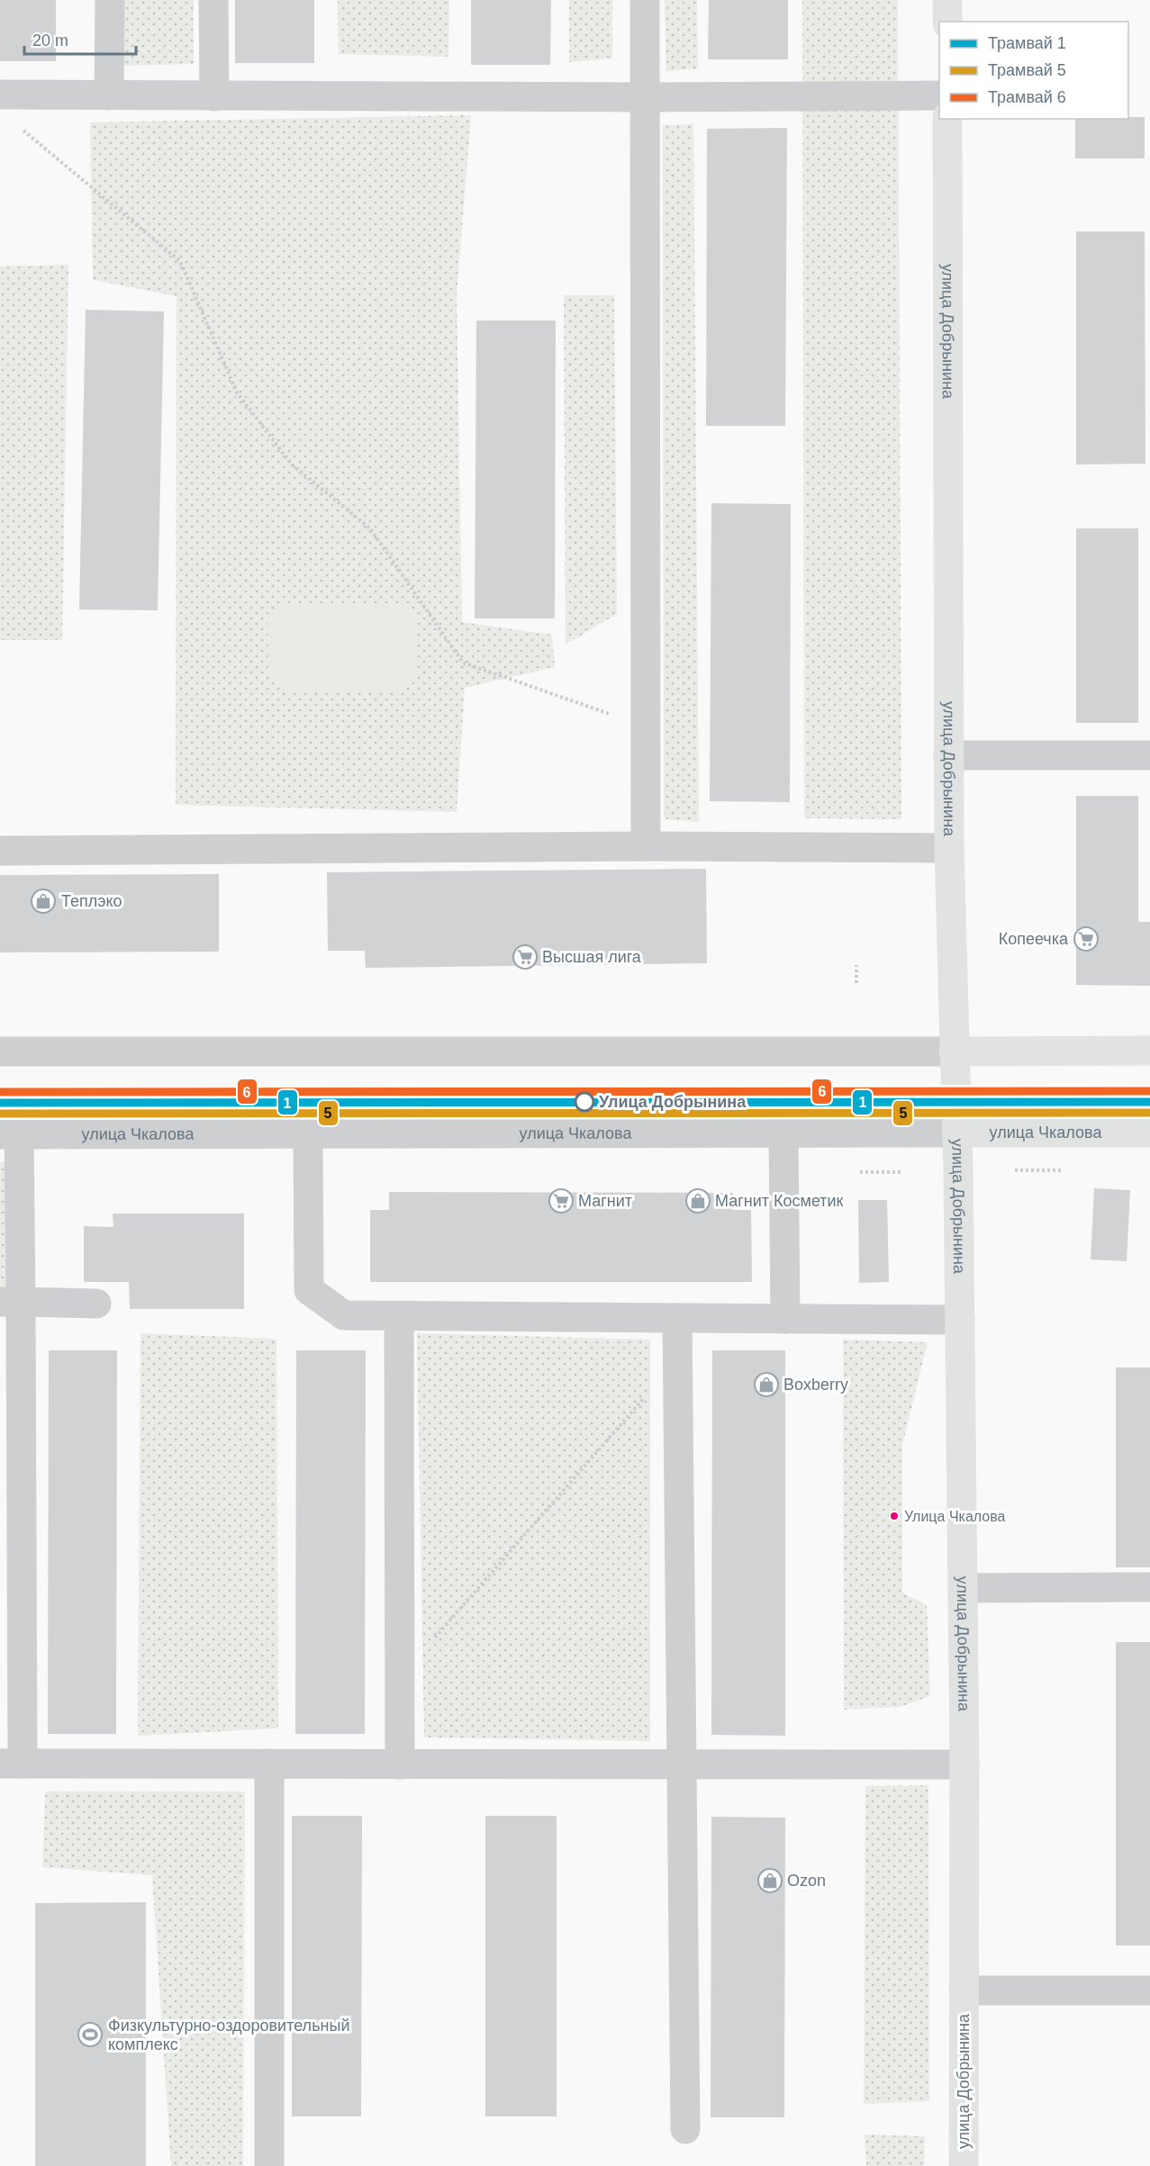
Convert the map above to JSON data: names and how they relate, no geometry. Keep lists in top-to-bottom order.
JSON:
{
  "streets": {
    "main road": ["улица Добрынина", "улица Чкалова"]
  },
  "crossings": [
    ["улица Добрынина", "улица Чкалова"]
  ],
  "places": {
    "shop": [
      "Теплэко",
      "Магнит Косметик",
      "Boxberry",
      "Ozon"
    ],
    "supermarket": ["Копеечка", "Высшая лига", "Магнит"],
    "other": ["Улица Добрынина", "Улица Чкалова"],
    "sports": ["Физкультурно-оздоровительный комплекс"]
  },
  "lines": ["tram line 6", "tram line 1", "tram line 5"],
  "legend": ["Трамвай 1", "Трамвай 5", "Трамвай 6"],
  "scale_bar": "20 m"
}
